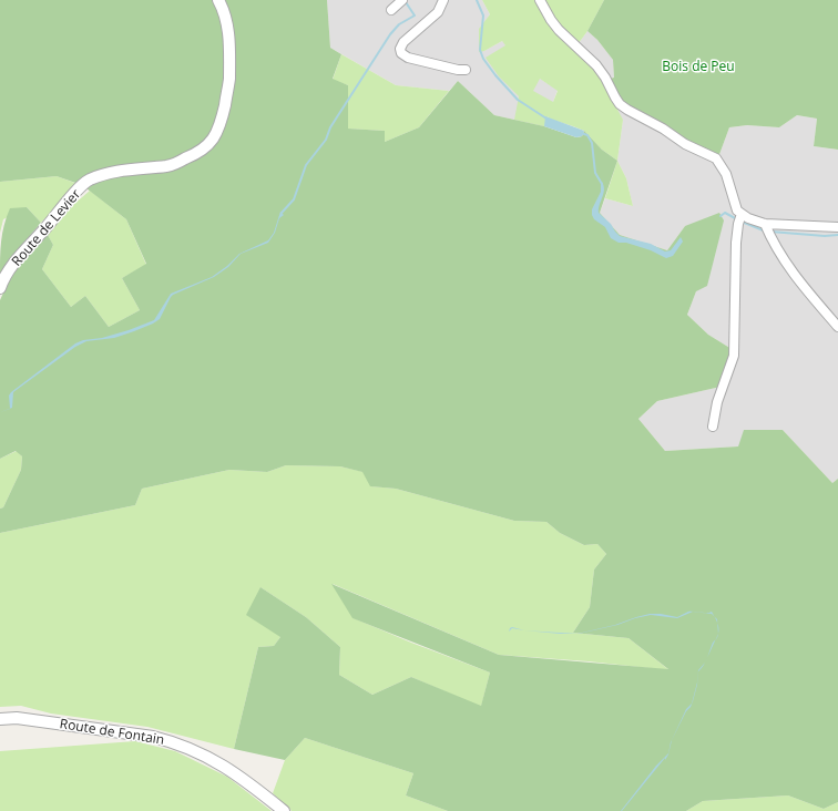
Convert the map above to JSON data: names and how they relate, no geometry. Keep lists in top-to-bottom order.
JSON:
{
  "streets": {
    "street": ["Route de Levier", "Route de Fontain"]
  },
  "parks": ["Bois de Peu"]
}
